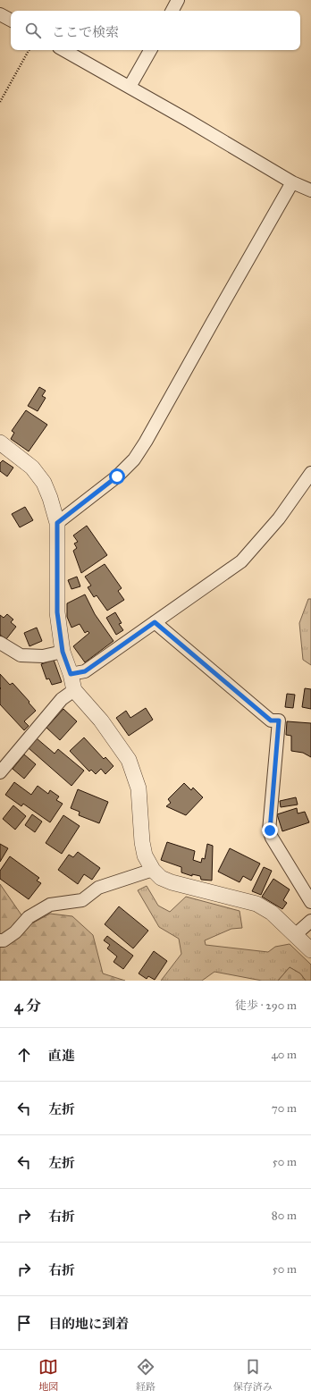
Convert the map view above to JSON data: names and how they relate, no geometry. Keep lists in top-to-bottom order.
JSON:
{
  "page": {
    "search": "ここで検索",
    "heading": ["4 分", "徒歩 · 290 m"],
    "list": [
      ["直進", "40 m"],
      ["左折", "70 m"],
      ["左折", "50 m"],
      ["右折", "80 m"],
      ["右折", "50 m"],
      "目的地に到着"
    ],
    "nav": ["地図", "経路", "保存済み"]
  }
}
